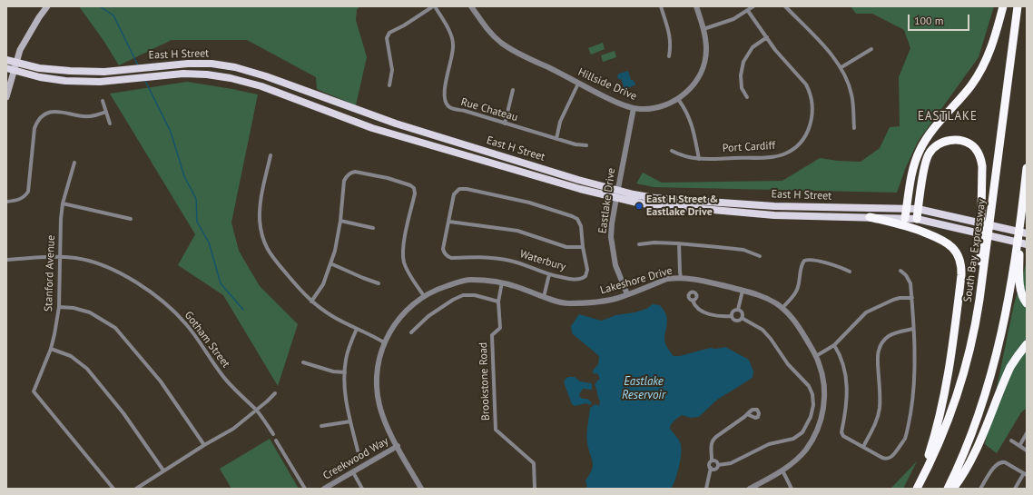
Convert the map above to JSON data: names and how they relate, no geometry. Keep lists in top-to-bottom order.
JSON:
{
  "streets": {
    "highway": ["South Bay Expressway"],
    "main road": ["East H Street"],
    "street": [
      "Hillside Drive",
      "Rue Chateau",
      "Port Cardiff",
      "Eastlake Drive",
      "Waterbury",
      "Stanford Avenue",
      "Lakeshore Drive",
      "Gotham Street",
      "Brookstone Road",
      "Creekwood Way"
    ]
  },
  "crossings": [
    ["East H Street", "Eastlake Drive"],
    ["Hillside Drive", "Eastlake Drive"],
    ["Eastlake Drive", "Lakeshore Drive"],
    ["Stanford Avenue", "Gotham Street"],
    ["Lakeshore Drive", "Brookstone Road"],
    ["Lakeshore Drive", "Creekwood Way"]
  ],
  "districts": ["EASTLAKE"],
  "water": ["Eastlake Reservoir"],
  "places": ["East H Street & Eastlake Drive"],
  "scale_bar": "100 m"
}
